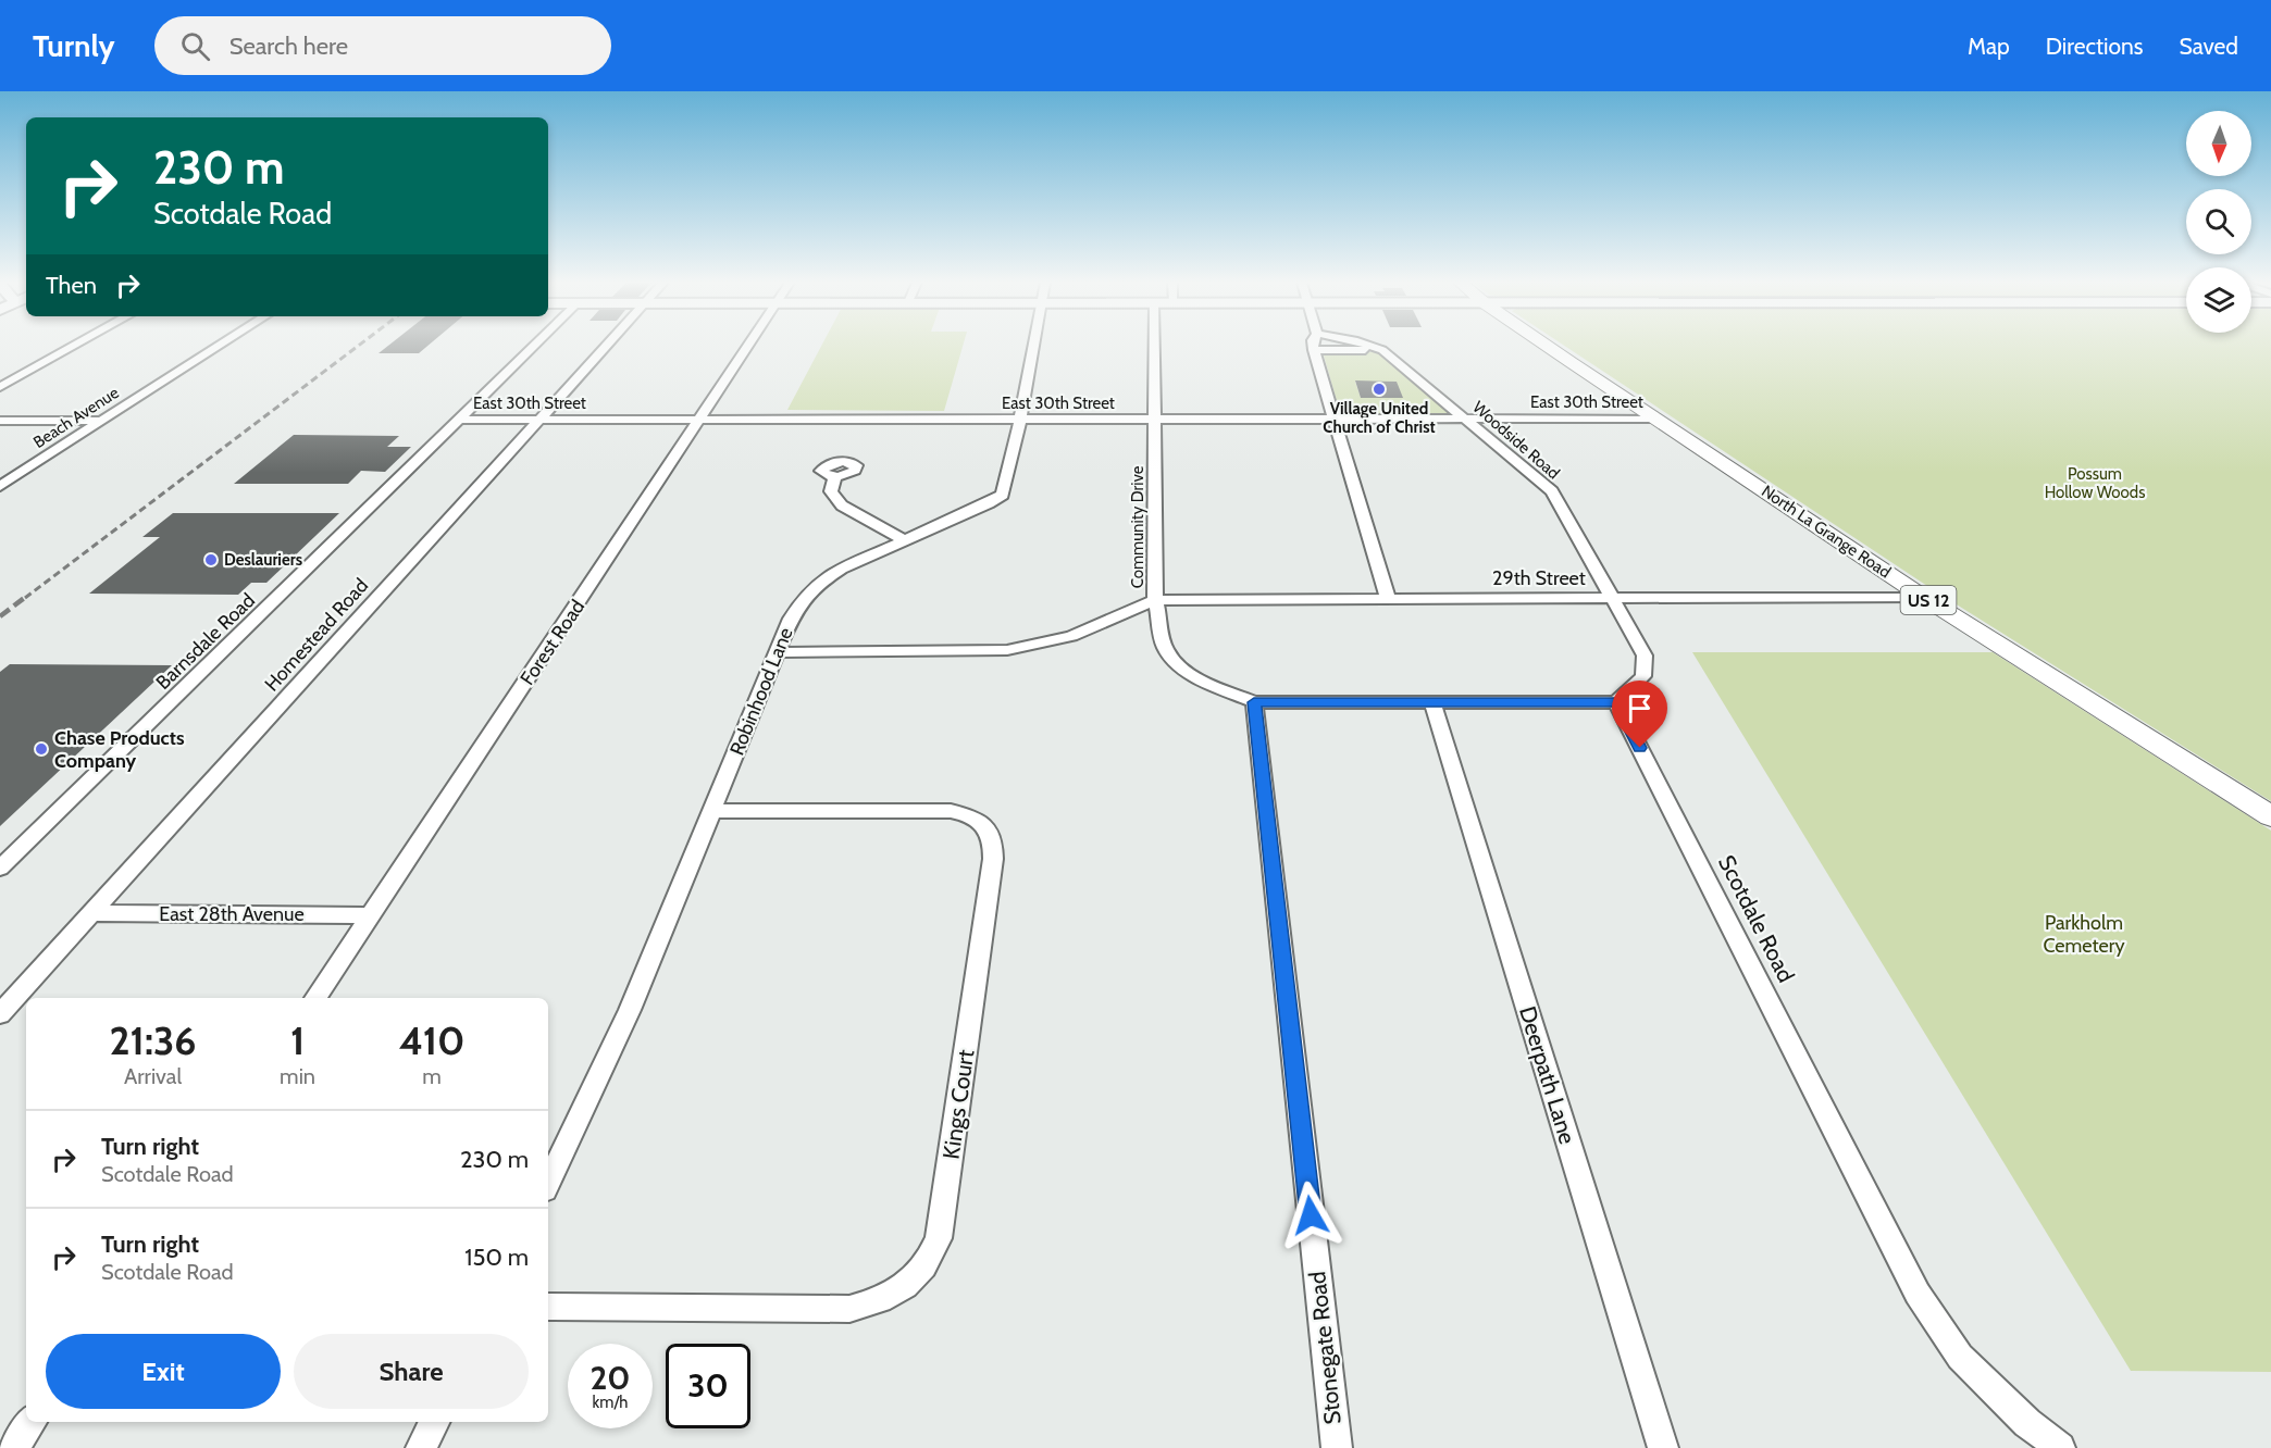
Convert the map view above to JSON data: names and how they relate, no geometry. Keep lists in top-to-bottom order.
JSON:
{
  "streets": {
    "main road": ["North La Grange Road", "US 12"],
    "street": [
      "East 30th Street",
      "Beach Avenue",
      "Woodside Road",
      "Community Drive",
      "29th Street",
      "Homestead Road",
      "Barnsdale Road",
      "Forest Road",
      "Robinhood Lane",
      "East 28th Avenue",
      "Scotdale Road",
      "Deerpath Lane",
      "Kings Court",
      "Stonegate Road"
    ]
  },
  "crossings": [
    ["East 30th Street", "Woodside Road"],
    ["East 30th Street", "Community Drive"],
    ["East 30th Street", "North La Grange Road"],
    ["East 30th Street", "Homestead Road"],
    ["East 30th Street", "Barnsdale Road"],
    ["East 30th Street", "Forest Road"],
    ["East 30th Street", "Robinhood Lane"],
    ["Woodside Road", "29th Street"],
    ["Woodside Road", "Scotdale Road"],
    ["Community Drive", "29th Street"],
    ["Community Drive", "Robinhood Lane"],
    ["North La Grange Road", "29th Street"],
    ["Homestead Road", "East 28th Avenue"],
    ["Forest Road", "East 28th Avenue"],
    ["Robinhood Lane", "Kings Court"]
  ],
  "parks": ["Possum Hollow Woods", "Parkholm Cemetery"],
  "places": ["Village United Church of Christ", "Deslauriers", "Chase Products Company"],
  "north": "bottom",
  "page": {
    "header": "Turnly",
    "search": "Search here",
    "nav": ["Map", "Directions", "Saved"],
    "turn": ["230 m", "Scotdale Road"],
    "then": "Then",
    "eta": [
      "21:36",
      "Arrival",
      "1",
      "min",
      "410",
      "m"
    ],
    "list": [
      {
        "name": "Turn right",
        "note": "Scotdale Road",
        "value": "230 m"
      },
      {
        "name": "Turn right",
        "note": "Scotdale Road",
        "value": "150 m"
      }
    ],
    "buttons": ["Exit", "Share"],
    "speed": "20 km/h",
    "limit": "30"
  }
}
